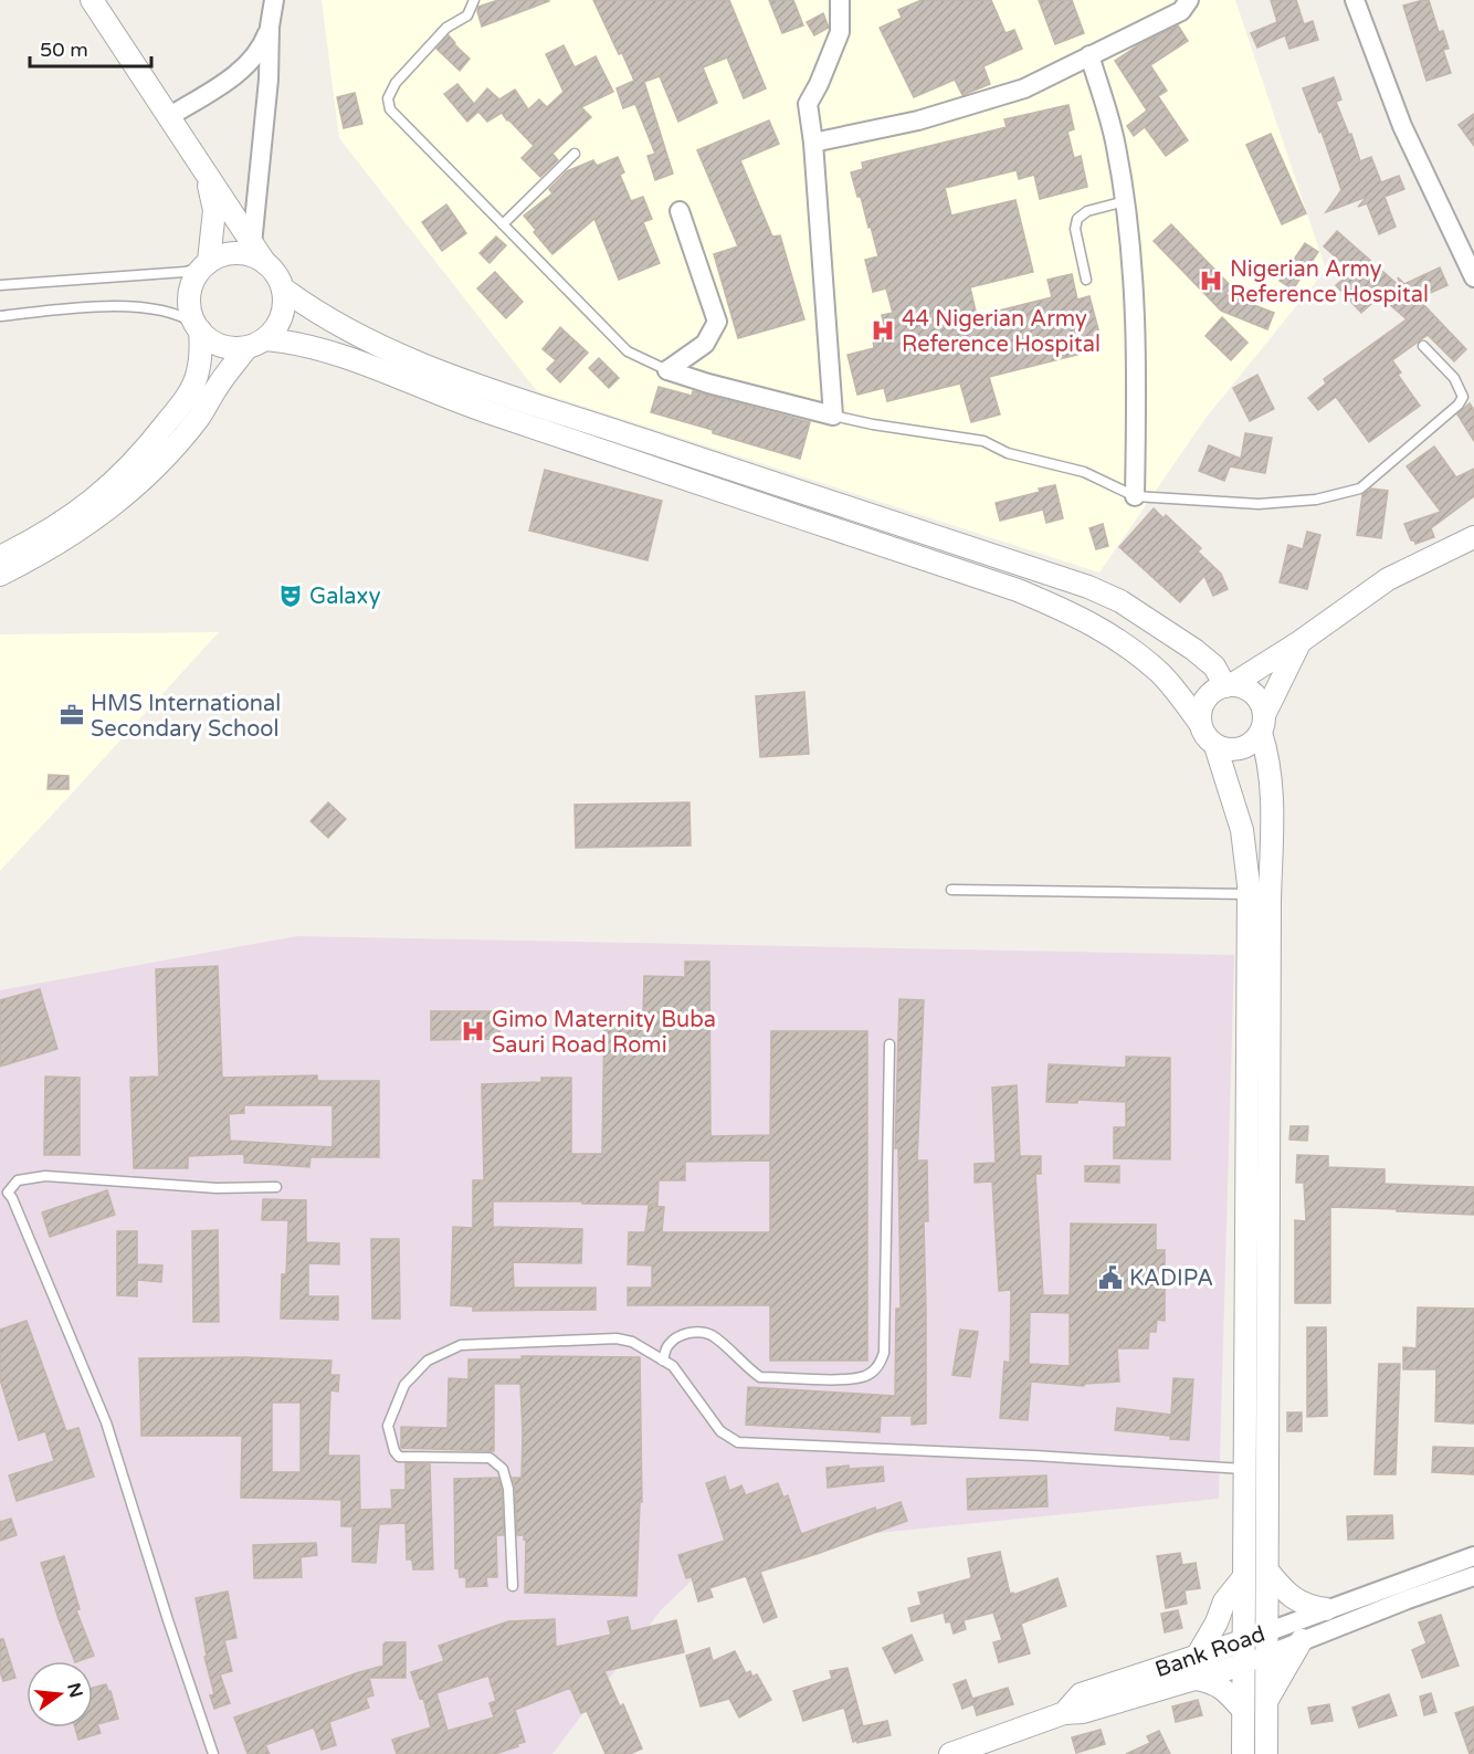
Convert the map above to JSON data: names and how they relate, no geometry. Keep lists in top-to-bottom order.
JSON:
{
  "streets": {
    "street": ["Bank Road"]
  },
  "places": {
    "hospital": ["Nigerian Army Reference Hospital", "44 Nigerian Army Reference Hospital", "Gimo Maternity Buba Sauri Road Romi"],
    "theatre": ["Galaxy"],
    "office": ["HMS International Secondary School"],
    "public building": ["KADIPA"]
  },
  "scale_bar": "50 m",
  "north": "right"
}
